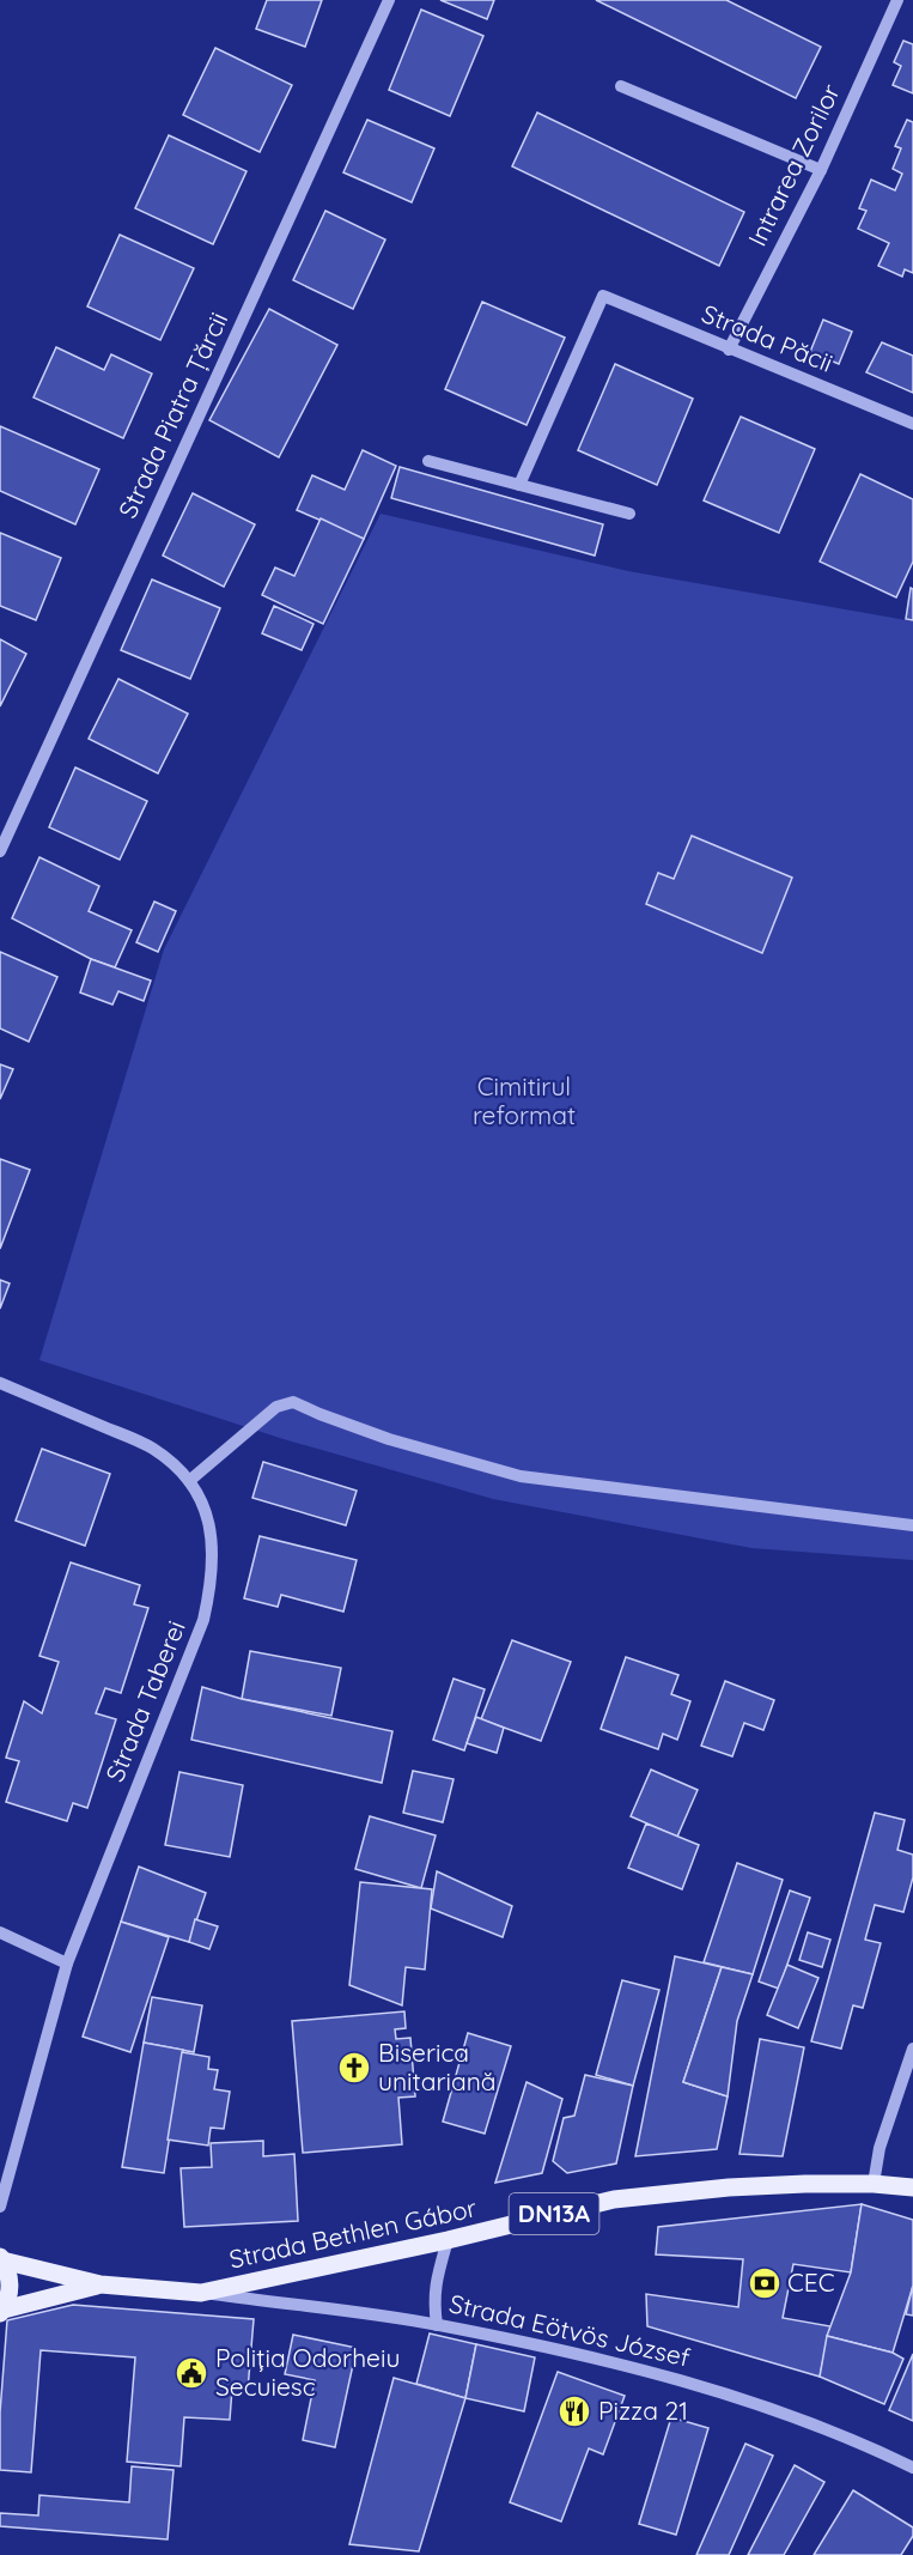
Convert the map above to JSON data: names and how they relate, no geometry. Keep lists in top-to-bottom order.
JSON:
{
  "streets": {
    "main road": ["DN13A", "Strada Bethlen Gábor"],
    "street": [
      "Intrarea Zorilor",
      "Strada Păcii",
      "Strada Piatra Țărcii",
      "Strada Taberei",
      "Strada Eötvös József"
    ]
  },
  "crossings": [
    ["Intrarea Zorilor", "Strada Păcii"],
    ["DN13A", "Strada Bethlen Gábor"],
    ["Strada Bethlen Gábor", "Strada Eötvös József"]
  ],
  "parks": ["Cimitirul reformat"],
  "places": {
    "church": ["Biserica unitariană"],
    "bank": ["CEC"],
    "public building": ["Poliția Odorheiu Secuiesc"],
    "restaurant": ["Pizza 21"]
  }
}
